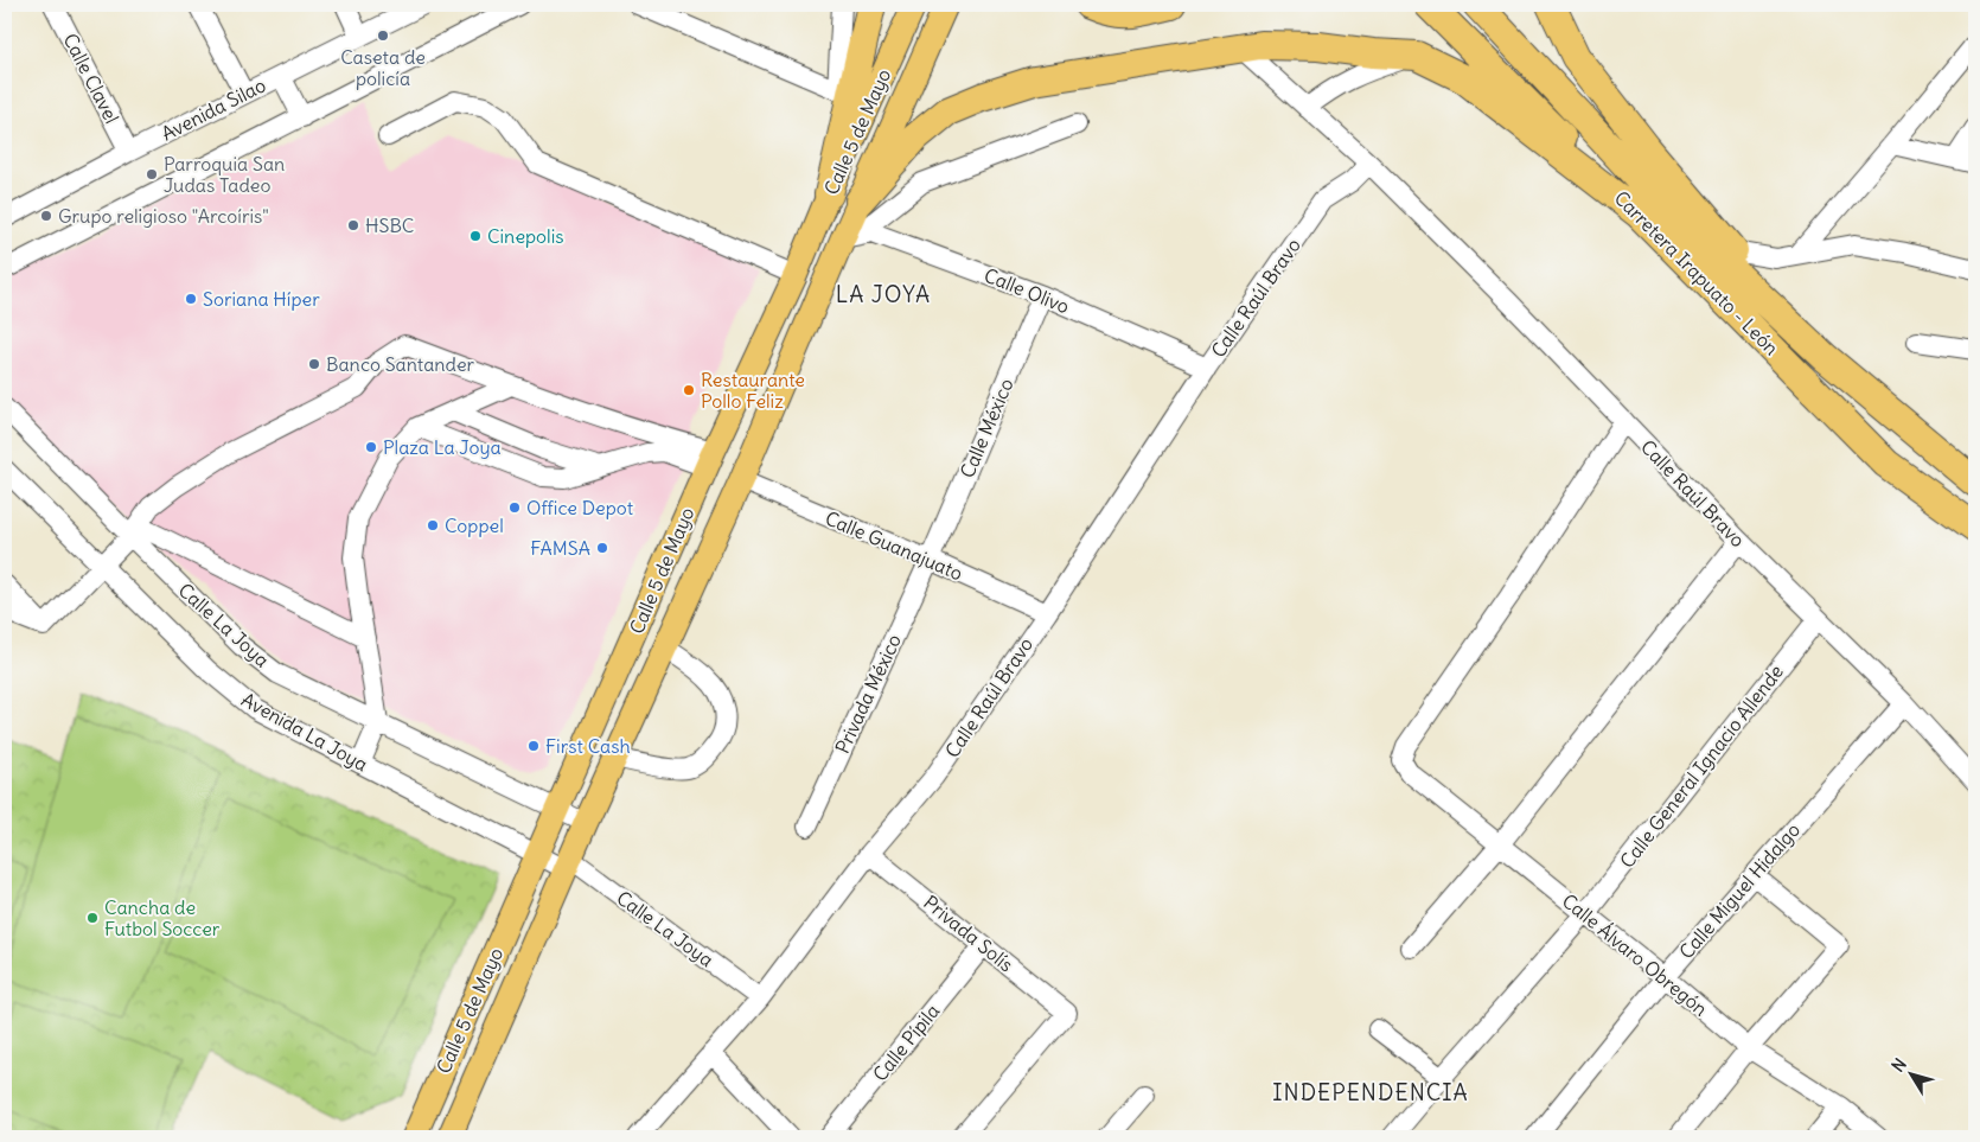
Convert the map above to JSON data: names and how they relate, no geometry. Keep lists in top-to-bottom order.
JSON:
{
  "streets": {
    "highway": ["Carretera Irapuato - León"],
    "main road": ["Calle 5 de Mayo"],
    "street": [
      "Calle Clavel",
      "Avenida Silao",
      "Calle Olivo",
      "Calle Raúl Bravo",
      "Calle México",
      "Calle Guanajuato",
      "Calle La Joya",
      "Privada México",
      "Avenida La Joya",
      "Calle General Ignacio Allende",
      "Calle Miguel Hidalgo",
      "Privada Solís",
      "Calle Álvaro Obregón",
      "Calle Pípila"
    ]
  },
  "crossings": [
    ["Calle Clavel", "Avenida Silao"],
    ["Calle 5 de Mayo", "Calle Olivo"],
    ["Calle 5 de Mayo", "Calle Guanajuato"],
    ["Calle 5 de Mayo", "Calle La Joya"],
    ["Calle 5 de Mayo", "Avenida La Joya"],
    ["Calle Olivo", "Calle Raúl Bravo"],
    ["Calle Olivo", "Calle México"],
    ["Calle Raúl Bravo", "Calle Guanajuato"],
    ["Calle Raúl Bravo", "Calle La Joya"],
    ["Calle Raúl Bravo", "Calle General Ignacio Allende"],
    ["Calle Raúl Bravo", "Calle Miguel Hidalgo"],
    ["Calle Raúl Bravo", "Privada Solís"],
    ["Calle Raúl Bravo", "Calle Álvaro Obregón"],
    ["Calle México", "Calle Guanajuato"],
    ["Calle México", "Privada México"],
    ["Calle Guanajuato", "Privada México"],
    ["Calle La Joya", "Avenida La Joya"],
    ["Calle General Ignacio Allende", "Calle Álvaro Obregón"],
    ["Calle Miguel Hidalgo", "Calle Álvaro Obregón"],
    ["Privada Solís", "Calle Pípila"]
  ],
  "districts": ["LA JOYA", "INDEPENDENCIA"],
  "places": [
    "Caseta de policía",
    "Parroquia San Judas Tadeo",
    "Grupo religioso \"Arcoíris\"",
    "HSBC",
    "Cinepolis",
    "Soriana Híper",
    "Banco Santander",
    "Restaurante Pollo Feliz",
    "Plaza La Joya",
    "Office Depot",
    "Coppel",
    "FAMSA",
    "First Cash",
    "Cancha de Futbol Soccer"
  ],
  "north": "top left"
}
